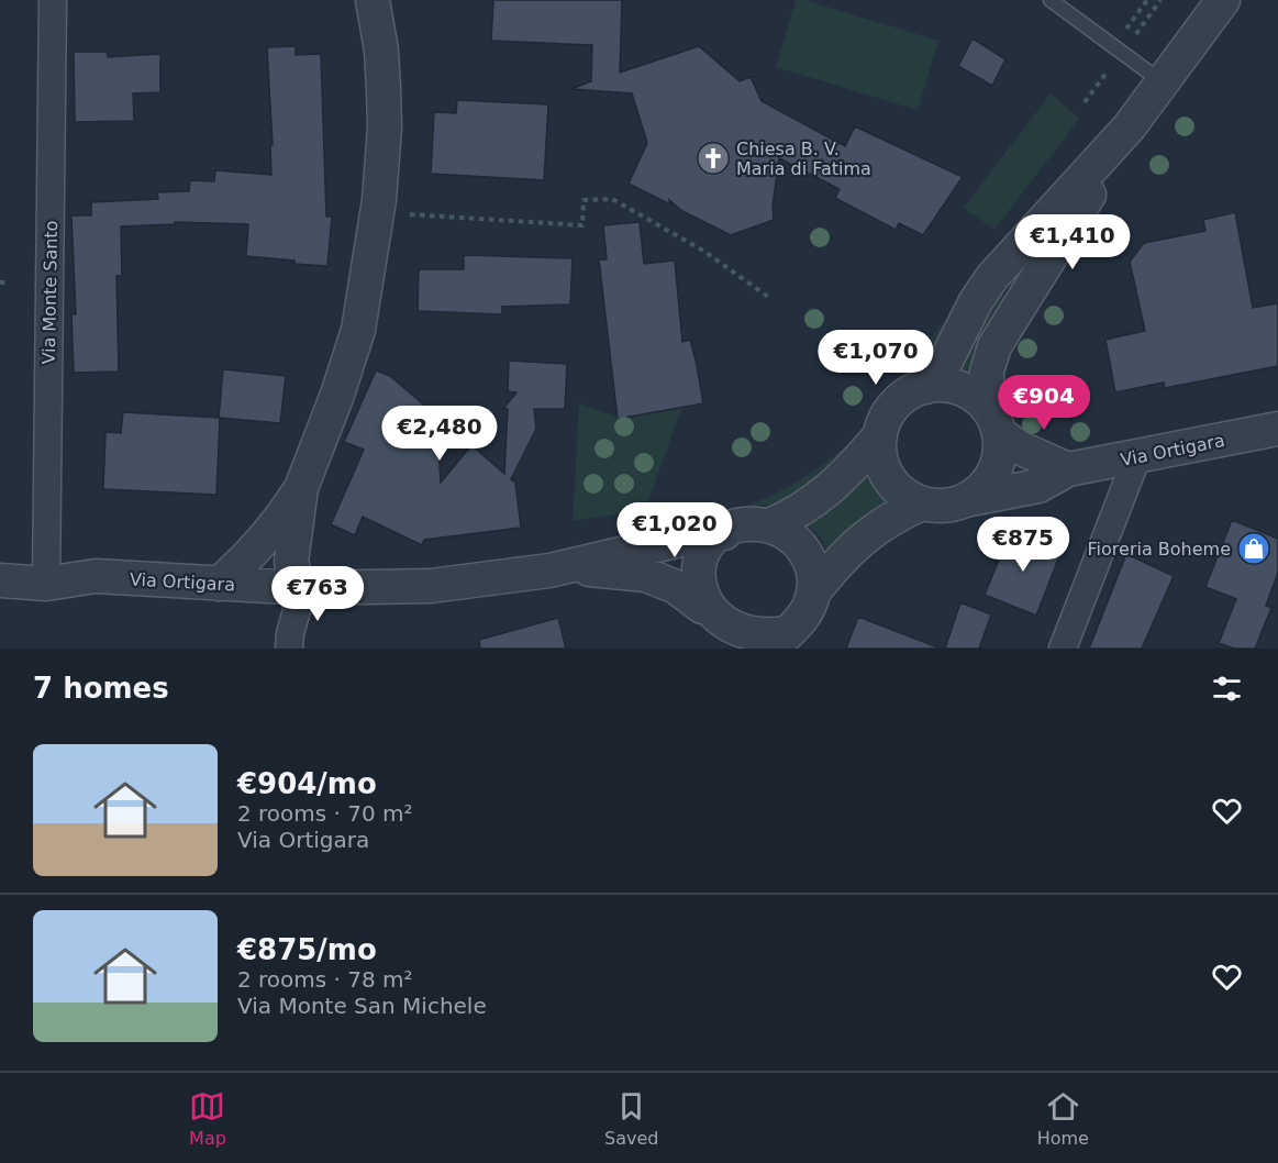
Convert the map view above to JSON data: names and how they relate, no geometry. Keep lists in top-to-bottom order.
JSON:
{
  "streets": {
    "street": ["Via Monte Santo", "Via Ortigara"]
  },
  "crossings": [
    ["Via Monte Santo", "Via Ortigara"]
  ],
  "places": {
    "church": ["Chiesa B. V. Maria di Fatima"],
    "shop": ["Fioreria Boheme"]
  },
  "page": {
    "price": [
      "€1,410",
      "€1,070",
      "€904",
      "€2,480",
      "€1,020",
      "€875",
      "€763"
    ],
    "heading": "7 homes",
    "list": [
      {
        "name": "€904/mo",
        "note": "2 rooms · 70 m² · Via Ortigara"
      },
      {
        "name": "€875/mo",
        "note": "2 rooms · 78 m² · Via Monte San Michele"
      }
    ],
    "tabs": ["Map", "Saved", "Home"]
  }
}
